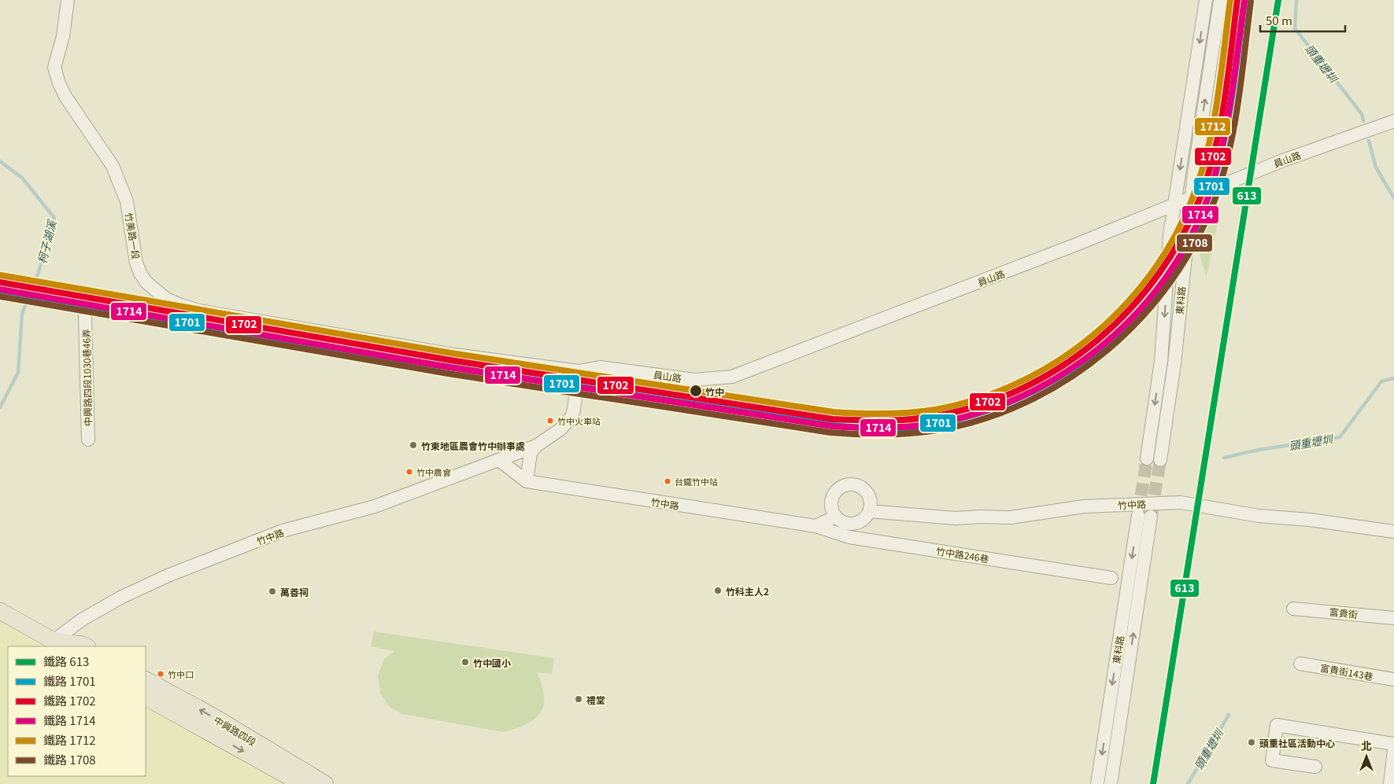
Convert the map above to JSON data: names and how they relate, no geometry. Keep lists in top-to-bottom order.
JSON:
{
  "streets": {
    "main road": ["中興路四段"],
    "street": [
      "員山路",
      "竹美路一段",
      "東科路",
      "中興路四段1030巷46弄",
      "竹中路",
      "竹中路246巷",
      "富貴街",
      "富貴街143巷"
    ]
  },
  "crossings": [
    ["員山路", "竹美路一段"],
    ["員山路", "東科路"],
    ["員山路", "竹中路"],
    ["竹美路一段", "竹中路"],
    ["竹中路", "竹中路246巷"]
  ],
  "water": ["頭重壢圳", "柯子湖溪"],
  "places": [
    "竹中",
    "竹中火車站",
    "竹東地區農會竹中辦事處",
    "竹中農會",
    "台鐵竹中站",
    "竹科主人2",
    "萬善祠",
    "竹中國小",
    "竹中口",
    "禮堂",
    "頭重社區活動中心"
  ],
  "lines": [
    "rail line 613",
    "rail line 1701",
    "rail line 1702",
    "rail line 1712",
    "rail line 1714",
    "rail line 1708"
  ],
  "legend": [
    "鐵路 613",
    "鐵路 1701",
    "鐵路 1702",
    "鐵路 1714",
    "鐵路 1712",
    "鐵路 1708"
  ],
  "scale_bar": "50 m",
  "north": "top"
}
